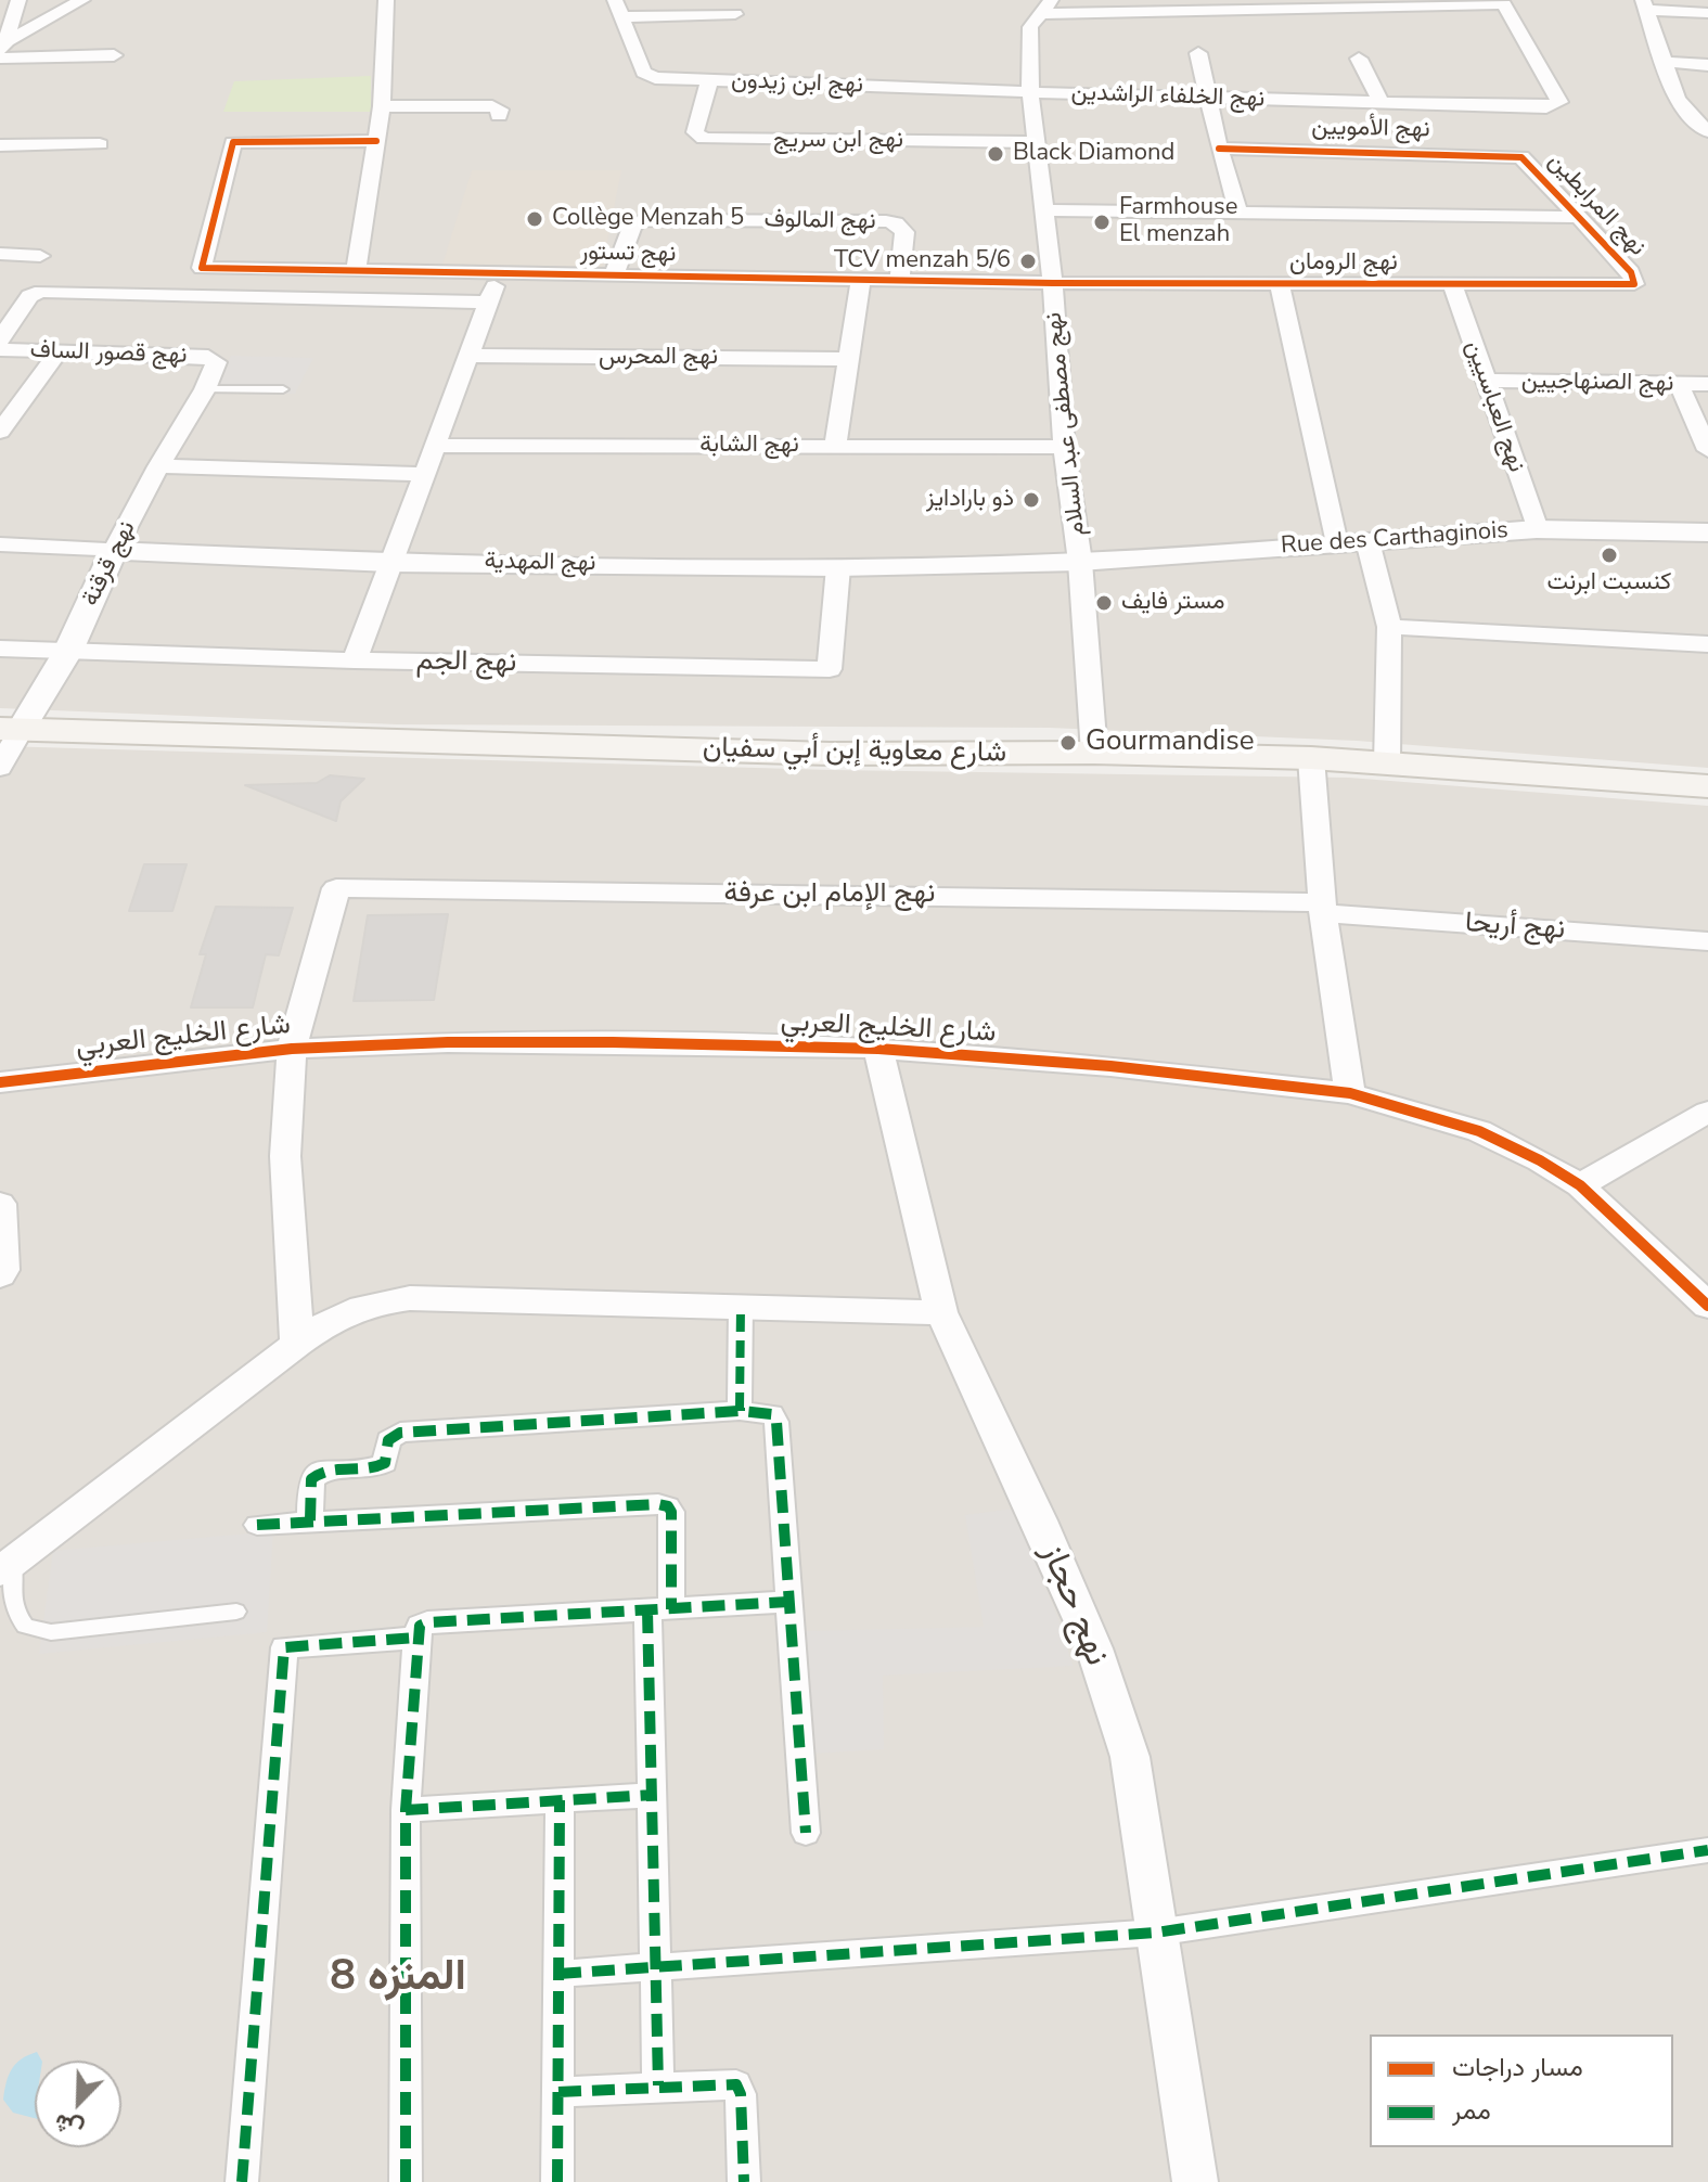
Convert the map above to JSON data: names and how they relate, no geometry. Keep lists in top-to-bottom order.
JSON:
{
  "streets": {
    "main road": ["شارع معاوية إبن أبي سفيان"],
    "street": [
      "نهج ابن زيدون",
      "نهج الخلفاء الراشدين",
      "نهج الأمويين",
      "نهج ابن سريج",
      "نهج المرابطين",
      "نهج المالوف",
      "نهج تستور",
      "نهج الرومان",
      "نهج قصور الساف",
      "نهج المحرس",
      "نهج الصنهاجيين",
      "نهج العباسيين",
      "نهج مصطفى عبد السلام",
      "نهج الشابة",
      "Rue des Carthaginois",
      "نهج المهدية",
      "نهج قرقنة",
      "نهج الجم",
      "نهج الإمام ابن عرفة",
      "نهج أريحا",
      "شارع الخليج العربي",
      "نهج حجاز"
    ]
  },
  "crossings": [
    ["نهج ابن زيدون", "نهج الخلفاء الراشدين"],
    ["نهج ابن زيدون", "نهج ابن سريج"],
    ["نهج ابن زيدون", "نهج مصطفى عبد السلام"],
    ["نهج الخلفاء الراشدين", "نهج مصطفى عبد السلام"],
    ["نهج الأمويين", "نهج المرابطين"],
    ["نهج ابن سريج", "نهج مصطفى عبد السلام"],
    ["نهج المرابطين", "نهج الرومان"],
    ["نهج المرابطين", "نهج مصطفى عبد السلام"],
    ["نهج المالوف", "نهج تستور"],
    ["نهج تستور", "نهج الرومان"],
    ["نهج تستور", "نهج مصطفى عبد السلام"],
    ["نهج الرومان", "نهج العباسيين"],
    ["نهج الرومان", "نهج مصطفى عبد السلام"],
    ["نهج قصور الساف", "نهج قرقنة"],
    ["نهج الصنهاجيين", "نهج العباسيين"],
    ["نهج العباسيين", "Rue des Carthaginois"],
    ["نهج مصطفى عبد السلام", "نهج الشابة"],
    ["نهج مصطفى عبد السلام", "Rue des Carthaginois"],
    ["نهج مصطفى عبد السلام", "نهج المهدية"],
    ["نهج مصطفى عبد السلام", "شارع معاوية إبن أبي سفيان"],
    ["Rue des Carthaginois", "نهج المهدية"],
    ["نهج المهدية", "نهج قرقنة"],
    ["نهج المهدية", "نهج الجم"],
    ["نهج قرقنة", "نهج الجم"],
    ["نهج قرقنة", "شارع معاوية إبن أبي سفيان"],
    ["نهج الإمام ابن عرفة", "نهج أريحا"],
    ["نهج الإمام ابن عرفة", "شارع الخليج العربي"],
    ["شارع الخليج العربي", "نهج حجاز"]
  ],
  "districts": ["المنزه 8"],
  "places": [
    "Black Diamond",
    "Collège Menzah 5",
    "Farmhouse El menzah",
    "TCV menzah 5/6",
    "ذو بارادايز",
    "كنسبت ابرنت",
    "مستر فايف",
    "Gourmandise"
  ],
  "legend": ["مسار دراجات", "ممر"],
  "north": "bottom left"
}
